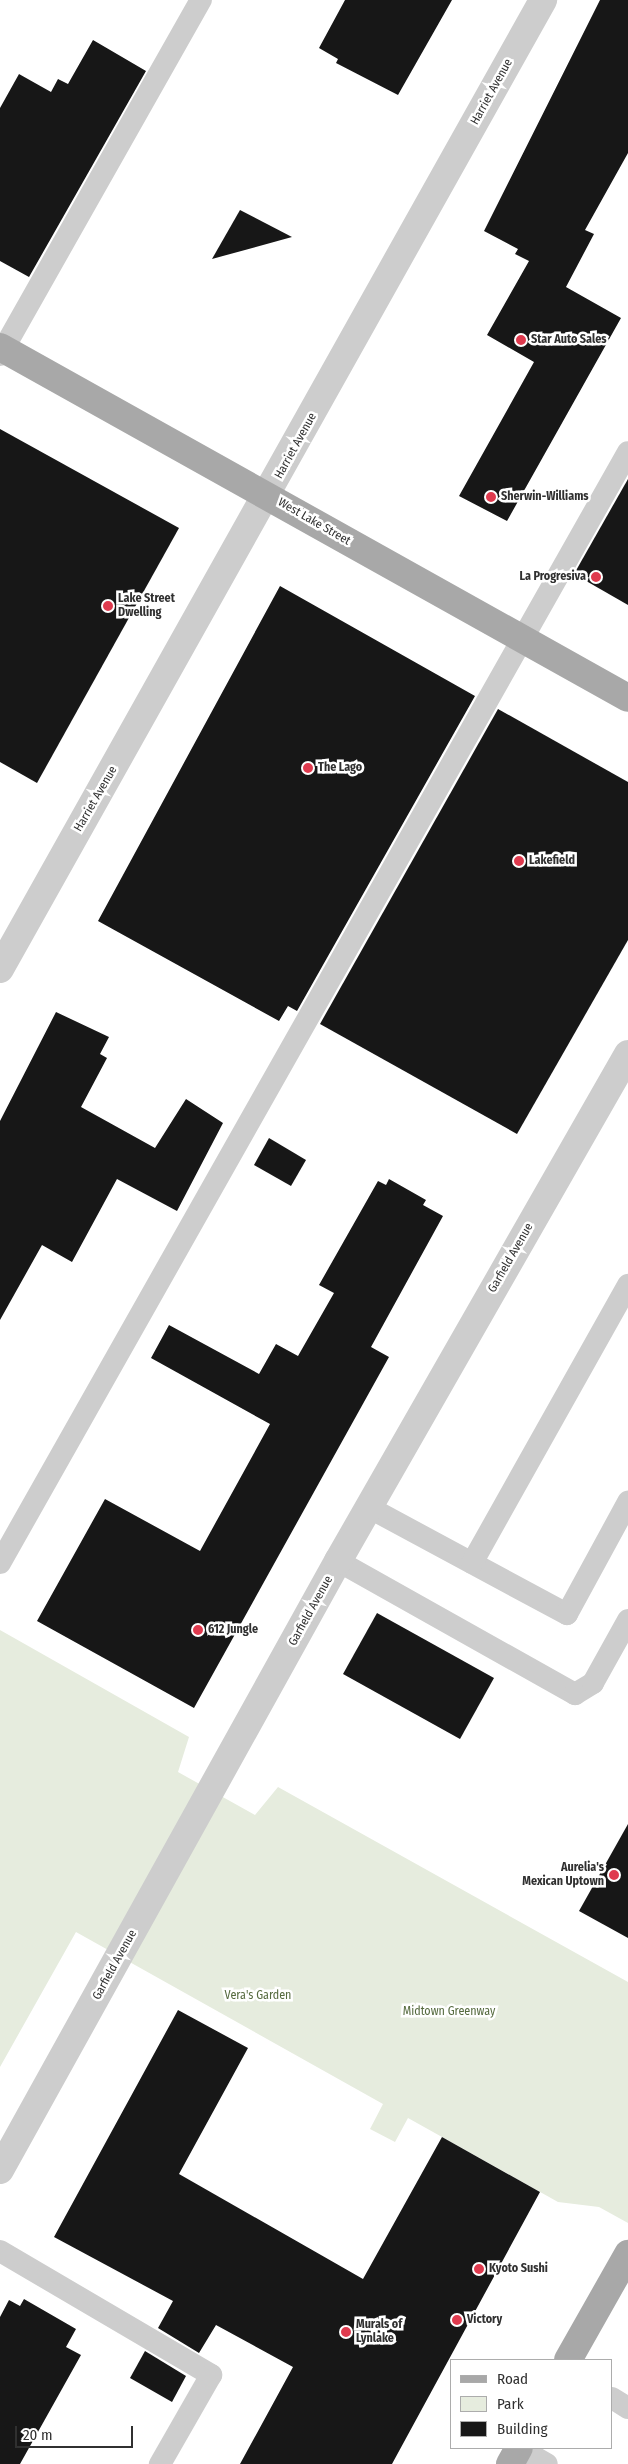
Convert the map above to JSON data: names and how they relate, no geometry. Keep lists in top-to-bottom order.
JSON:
{
  "streets": {
    "main road": ["West Lake Street"],
    "street": ["Harriet Avenue", "Garfield Avenue"]
  },
  "crossings": [
    ["Harriet Avenue", "West Lake Street"]
  ],
  "parks": ["Vera's Garden", "Midtown Greenway"],
  "places": [
    "Star Auto Sales",
    "Sherwin-Williams",
    "La Progresiva",
    "Lake Street Dwelling",
    "The Lago",
    "Lakefield",
    "612 Jungle",
    "Aurelia's Mexican Uptown",
    "Kyoto Sushi",
    "Victory",
    "Murals of Lynlake"
  ],
  "legend": ["Road", "Park", "Building"],
  "scale_bar": "20 m"
}
